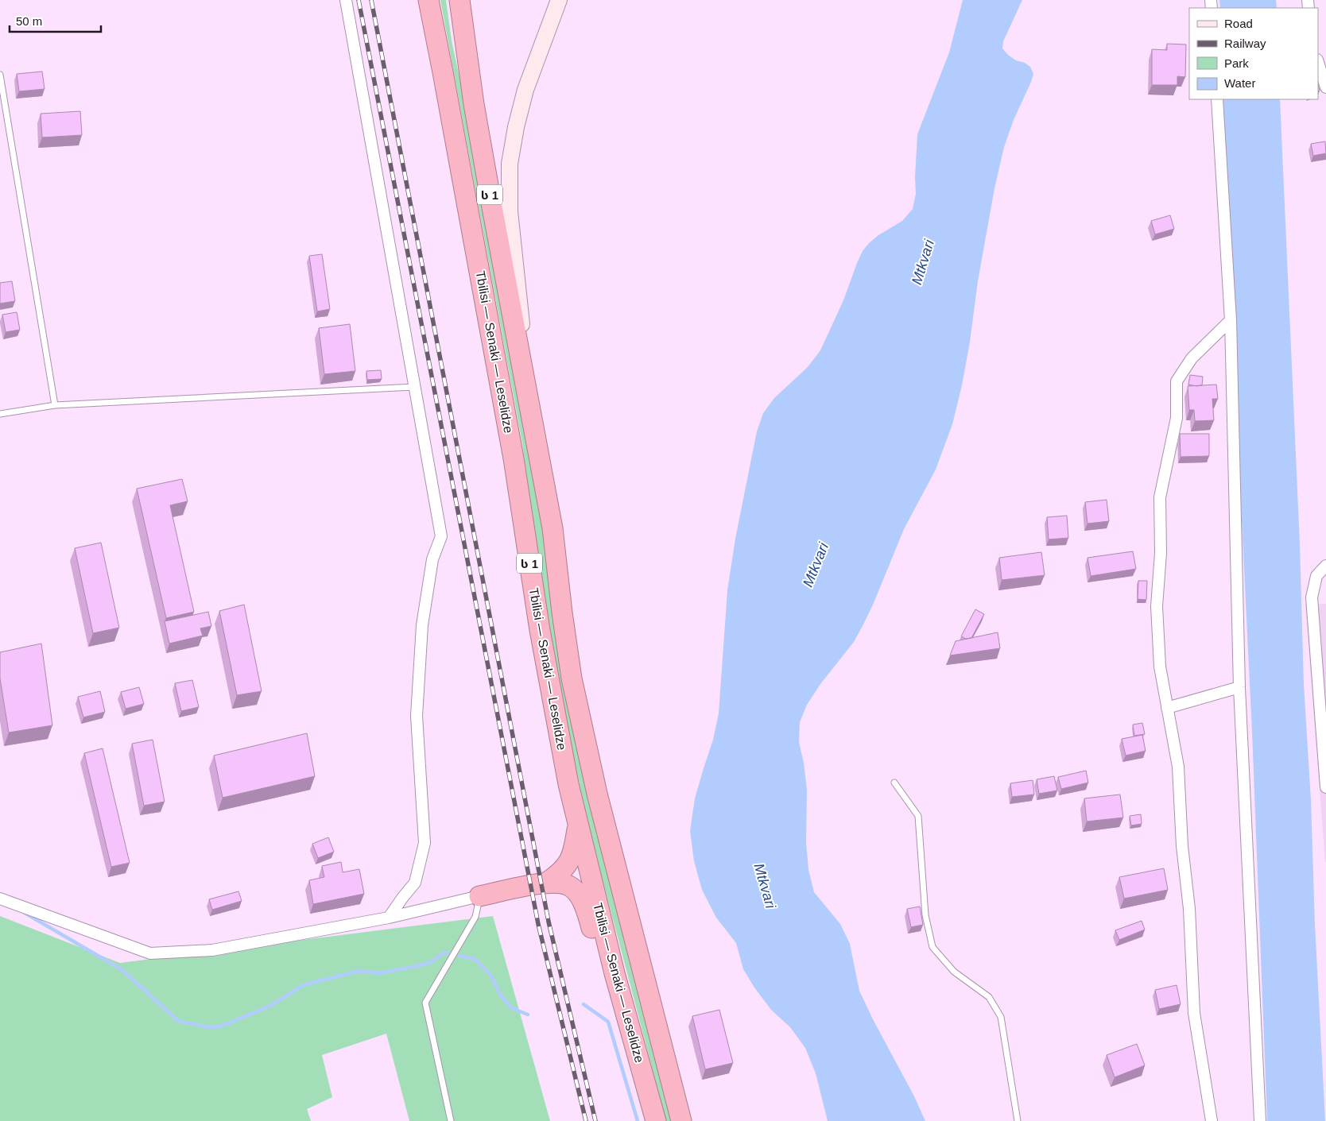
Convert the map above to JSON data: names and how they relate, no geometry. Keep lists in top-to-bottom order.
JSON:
{
  "streets": {
    "highway": ["ს 1", "Tbilisi — Senaki — Leselidze"]
  },
  "water": ["Mtkvari"],
  "legend": [
    "Road",
    "Railway",
    "Park",
    "Water"
  ],
  "scale_bar": "50 m"
}
